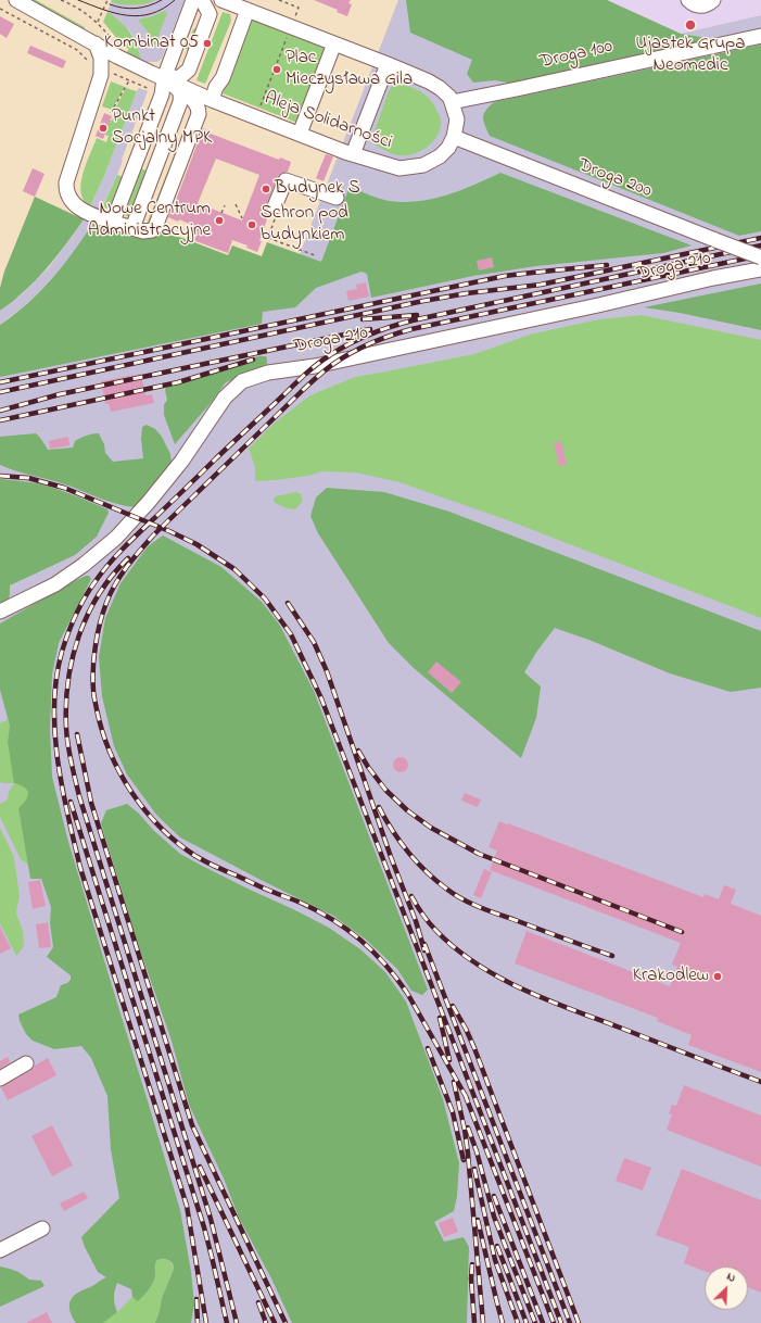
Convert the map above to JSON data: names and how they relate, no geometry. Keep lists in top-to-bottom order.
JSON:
{
  "streets": {
    "street": [
      "Droga 100",
      "Aleja Solidarności",
      "Droga 200",
      "Droga 210"
    ]
  },
  "crossings": [
    ["Droga 100", "Aleja Solidarności"],
    ["Droga 100", "Droga 200"],
    ["Aleja Solidarności", "Droga 200"]
  ],
  "places": [
    "Ujastek Grupa Neomedic",
    "Kombinat 05",
    "Plac Mieczysława Gila",
    "Punkt Socjalny MPK",
    "Budynek S",
    "Nowe Centrum Administracyjne",
    "Schron pod budynkiem",
    "Krakodlew"
  ],
  "north": "top right"
}
